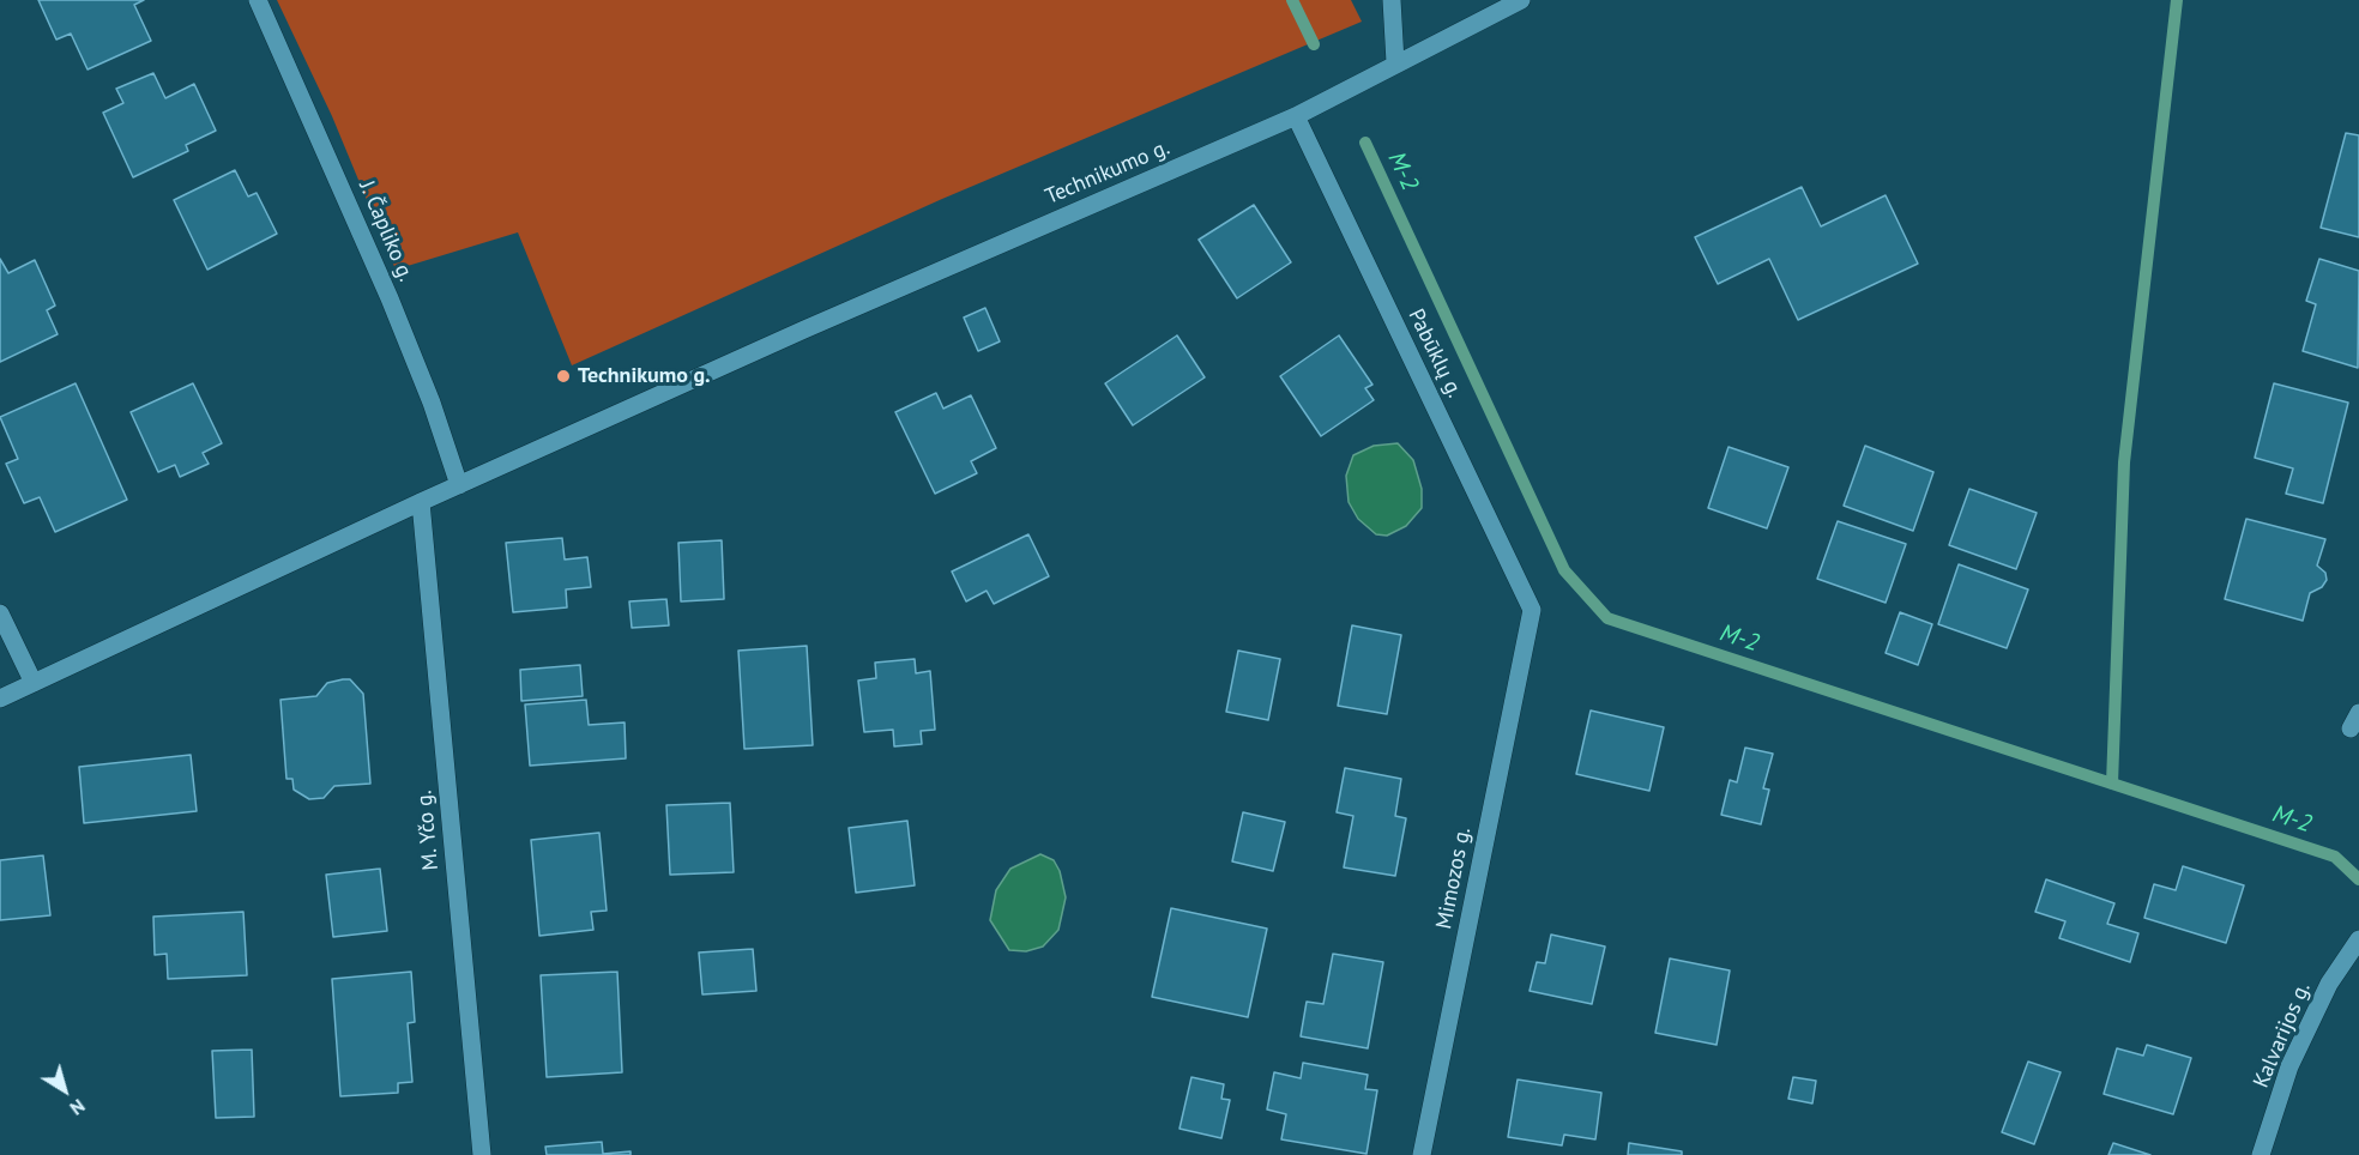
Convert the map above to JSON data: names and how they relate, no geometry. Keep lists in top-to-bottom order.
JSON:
{
  "streets": {
    "street": [
      "Technikumo g.",
      "J. Čapliko g.",
      "Pabūklų g.",
      "M. Yčo g.",
      "Mimozos g.",
      "Kalvarijos g."
    ]
  },
  "crossings": [
    ["Technikumo g.", "J. Čapliko g."],
    ["Technikumo g.", "Pabūklų g."],
    ["Technikumo g.", "M. Yčo g."],
    ["Pabūklų g.", "Mimozos g."]
  ],
  "water": ["M-2"],
  "places": ["Technikumo g."],
  "north": "bottom right"
}
